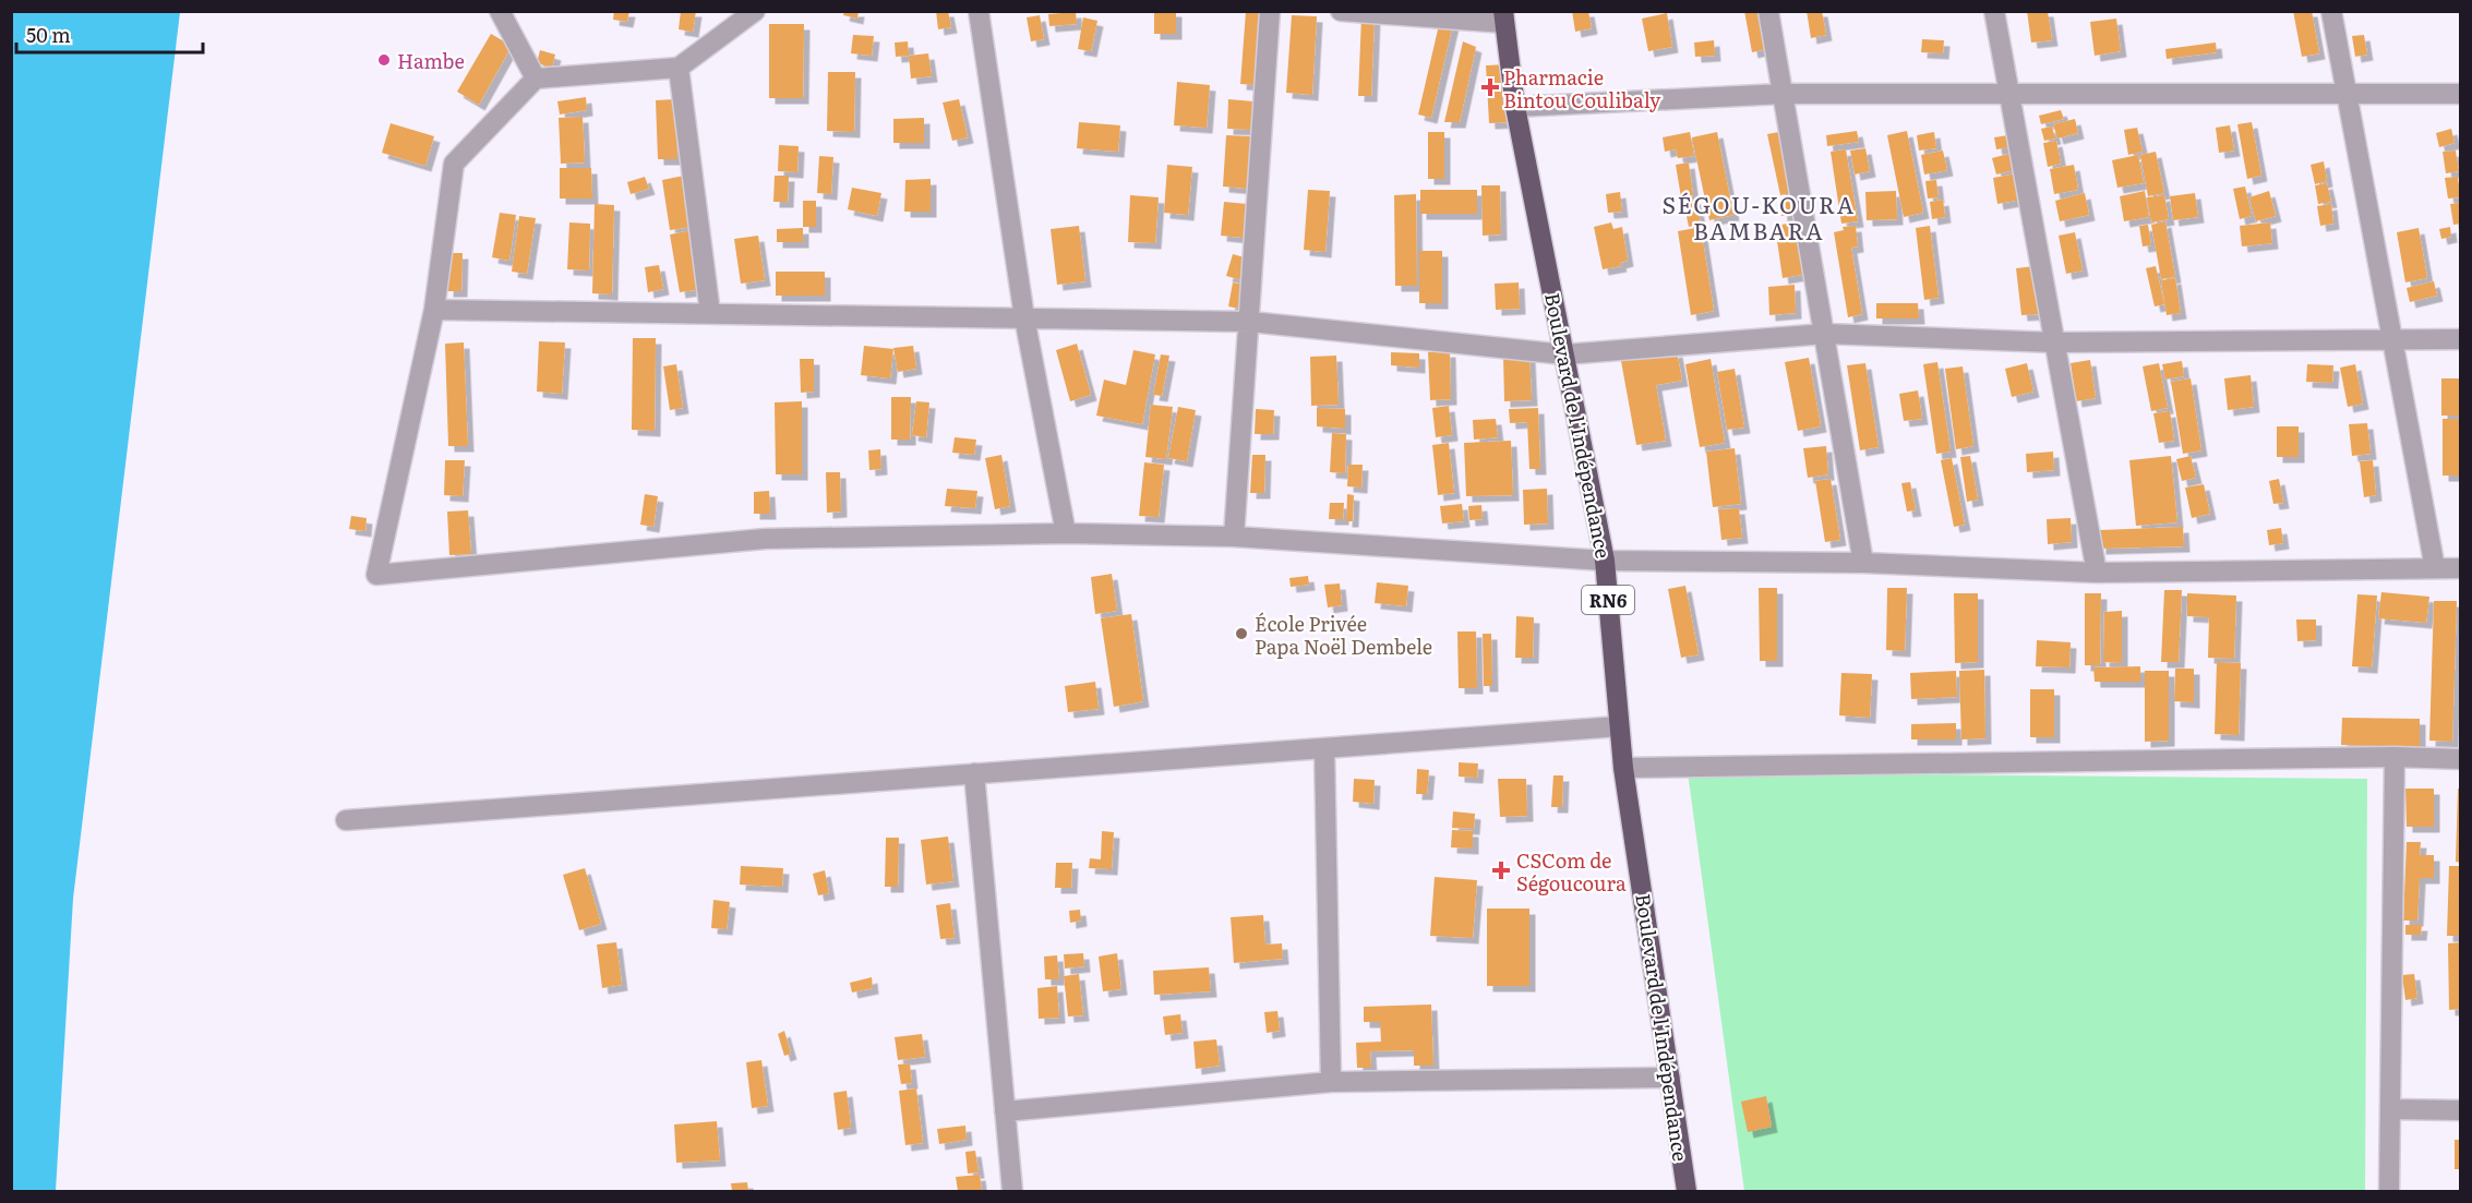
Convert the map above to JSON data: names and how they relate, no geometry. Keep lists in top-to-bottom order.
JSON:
{
  "streets": {
    "highway": ["Boulevard de l'Indépendance", "RN6"]
  },
  "districts": ["SÉGOU-KOURA BAMBARA"],
  "places": {
    "other": ["Hambe", "École Privée Papa Noël Dembele"],
    "health": ["Pharmacie Bintou Coulibaly", "CSCom de Ségoucoura"]
  },
  "scale_bar": "50 m"
}
